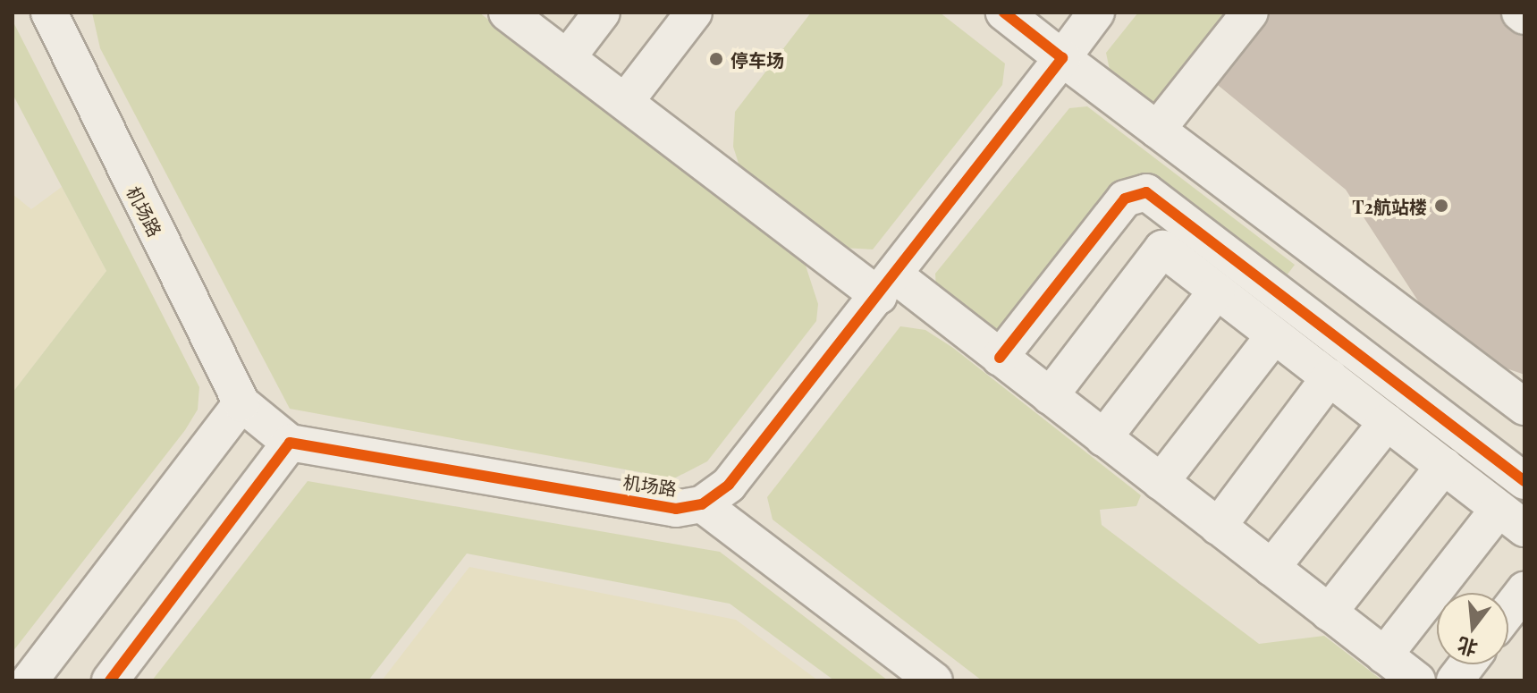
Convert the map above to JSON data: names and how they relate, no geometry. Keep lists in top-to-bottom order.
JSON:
{
  "streets": {
    "street": ["机场路"]
  },
  "places": ["停车场", "T2航站楼"],
  "north": "bottom"
}
